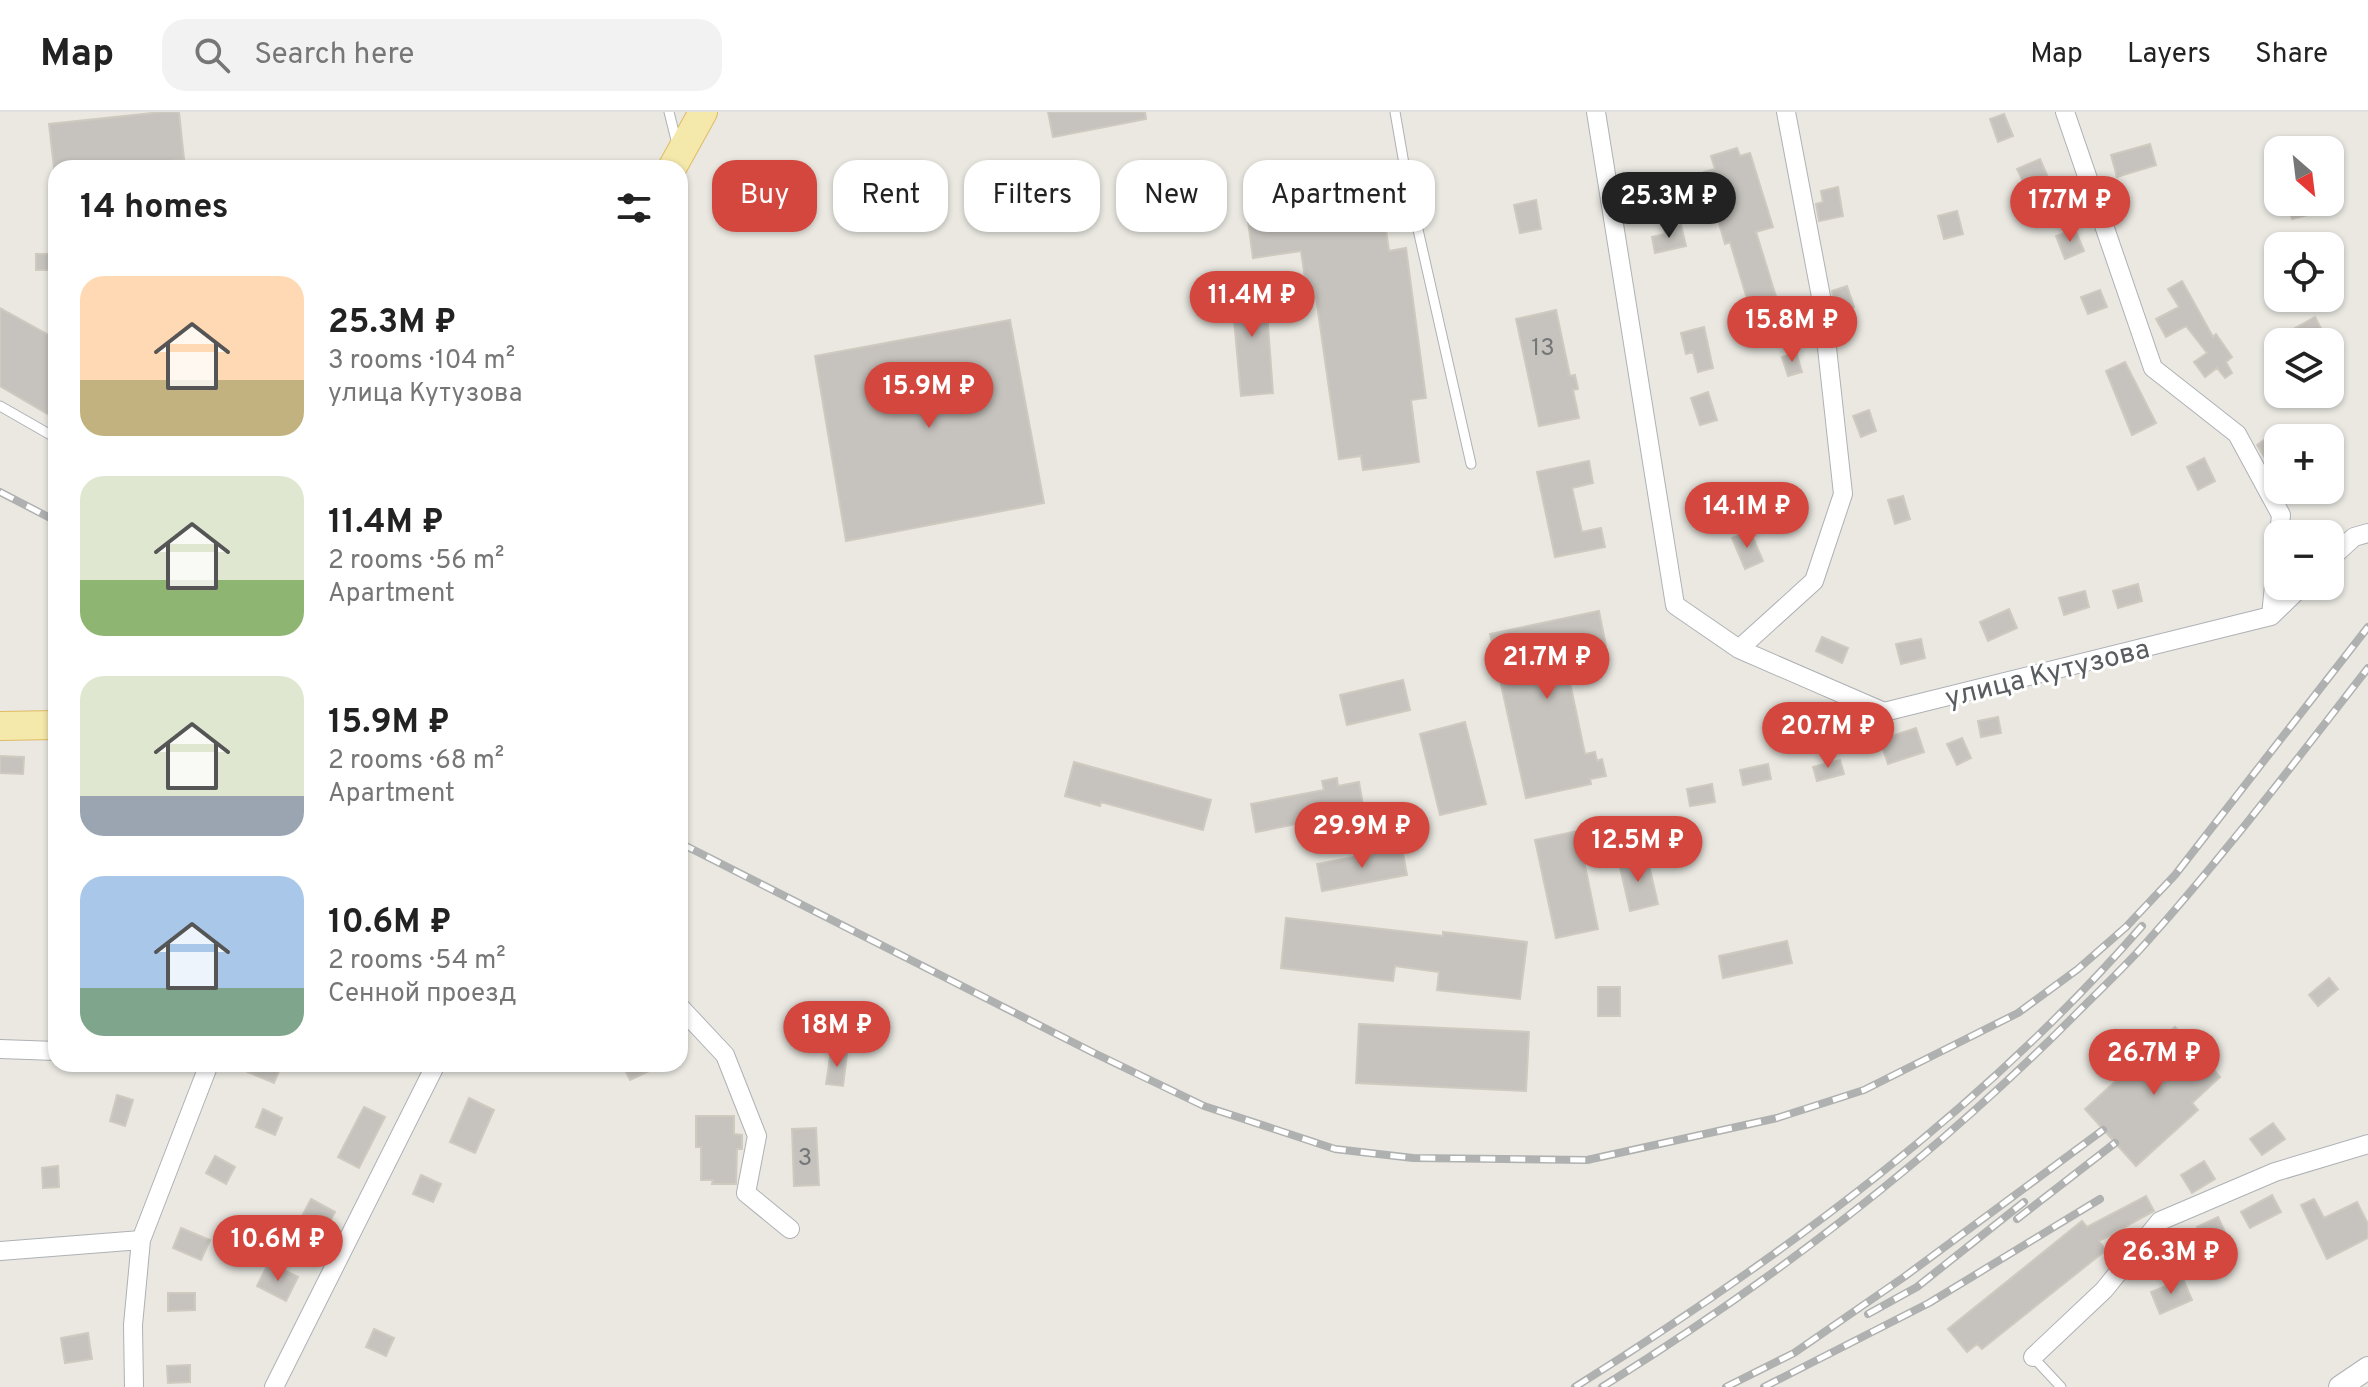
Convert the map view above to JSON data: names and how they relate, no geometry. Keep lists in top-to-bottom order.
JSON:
{
  "streets": {
    "street": ["улица Кутузова"]
  },
  "house_numbers": ["13", "3"],
  "north": "bottom right",
  "page": {
    "header": "Map",
    "search": "Search here",
    "nav": ["Map", "Layers", "Share"],
    "map_buttons": ["+", "−"],
    "chip": [
      "Buy",
      "Rent",
      "Filters",
      "New",
      "Apartment"
    ],
    "heading": "14 homes",
    "price": [
      "25.3M ₽",
      "17.7M ₽",
      "11.4M ₽",
      "15.8M ₽",
      "15.9M ₽",
      "14.1M ₽",
      "21.7M ₽",
      "20.7M ₽",
      "29.9M ₽",
      "12.5M ₽",
      "18M ₽",
      "26.7M ₽",
      "10.6M ₽",
      "26.3M ₽"
    ],
    "list": [
      {
        "name": "25.3M ₽",
        "note": "3 rooms · 104 m² · улица Кутузова"
      },
      {
        "name": "11.4M ₽",
        "note": "2 rooms · 56 m² · Apartment"
      },
      {
        "name": "15.9M ₽",
        "note": "2 rooms · 68 m² · Apartment"
      },
      {
        "name": "10.6M ₽",
        "note": "2 rooms · 54 m² · Сенной проезд"
      }
    ]
  }
}
